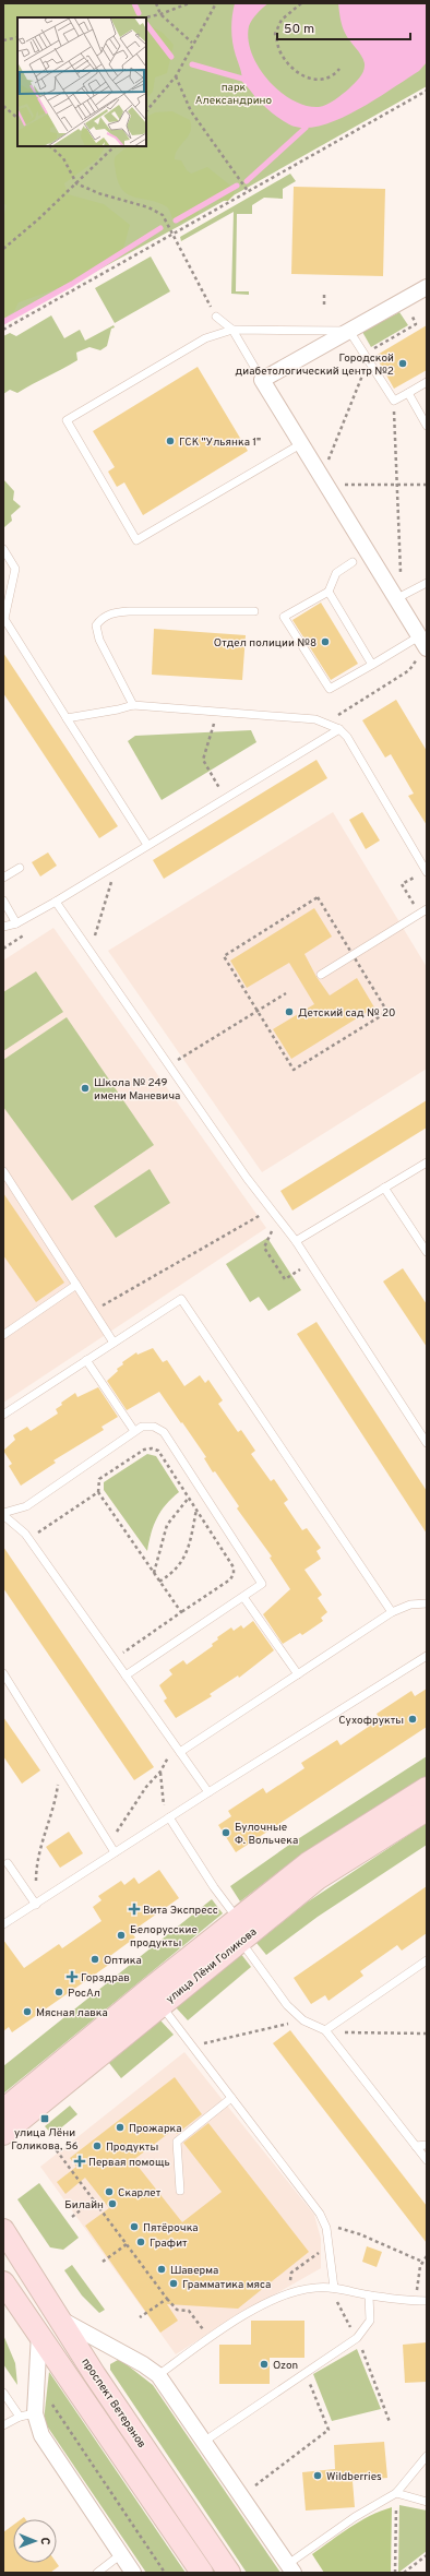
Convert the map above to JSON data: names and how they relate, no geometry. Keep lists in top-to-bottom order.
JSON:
{
  "streets": {
    "street": ["улица Лёни Голикова", "проспект Ветеранов"]
  },
  "parks": ["парк Александрино"],
  "places": {
    "other": [
      "Городской диабетологический центр №2",
      "ГСК \"Ульянка 1\"",
      "Отдел полиции №8",
      "Детский сад № 20",
      "Школа № 249 имени Маневича",
      "Сухофрукты",
      "Булочные Ф. Вольчека",
      "Белорусские продукты",
      "Оптика",
      "РосАл",
      "Мясная лавка",
      "Прожарка",
      "Продукты",
      "Скарлет",
      "Билайн",
      "Пятёрочка",
      "Графит",
      "Шаверма",
      "Грамматика мяса",
      "Ozon",
      "Wildberries"
    ],
    "health": ["Вита Экспресс", "Горздрав", "Первая помощь"],
    "transit": ["улица Лёни Голикова, 56"]
  },
  "scale_bar": "50 m",
  "north": "right"
}
